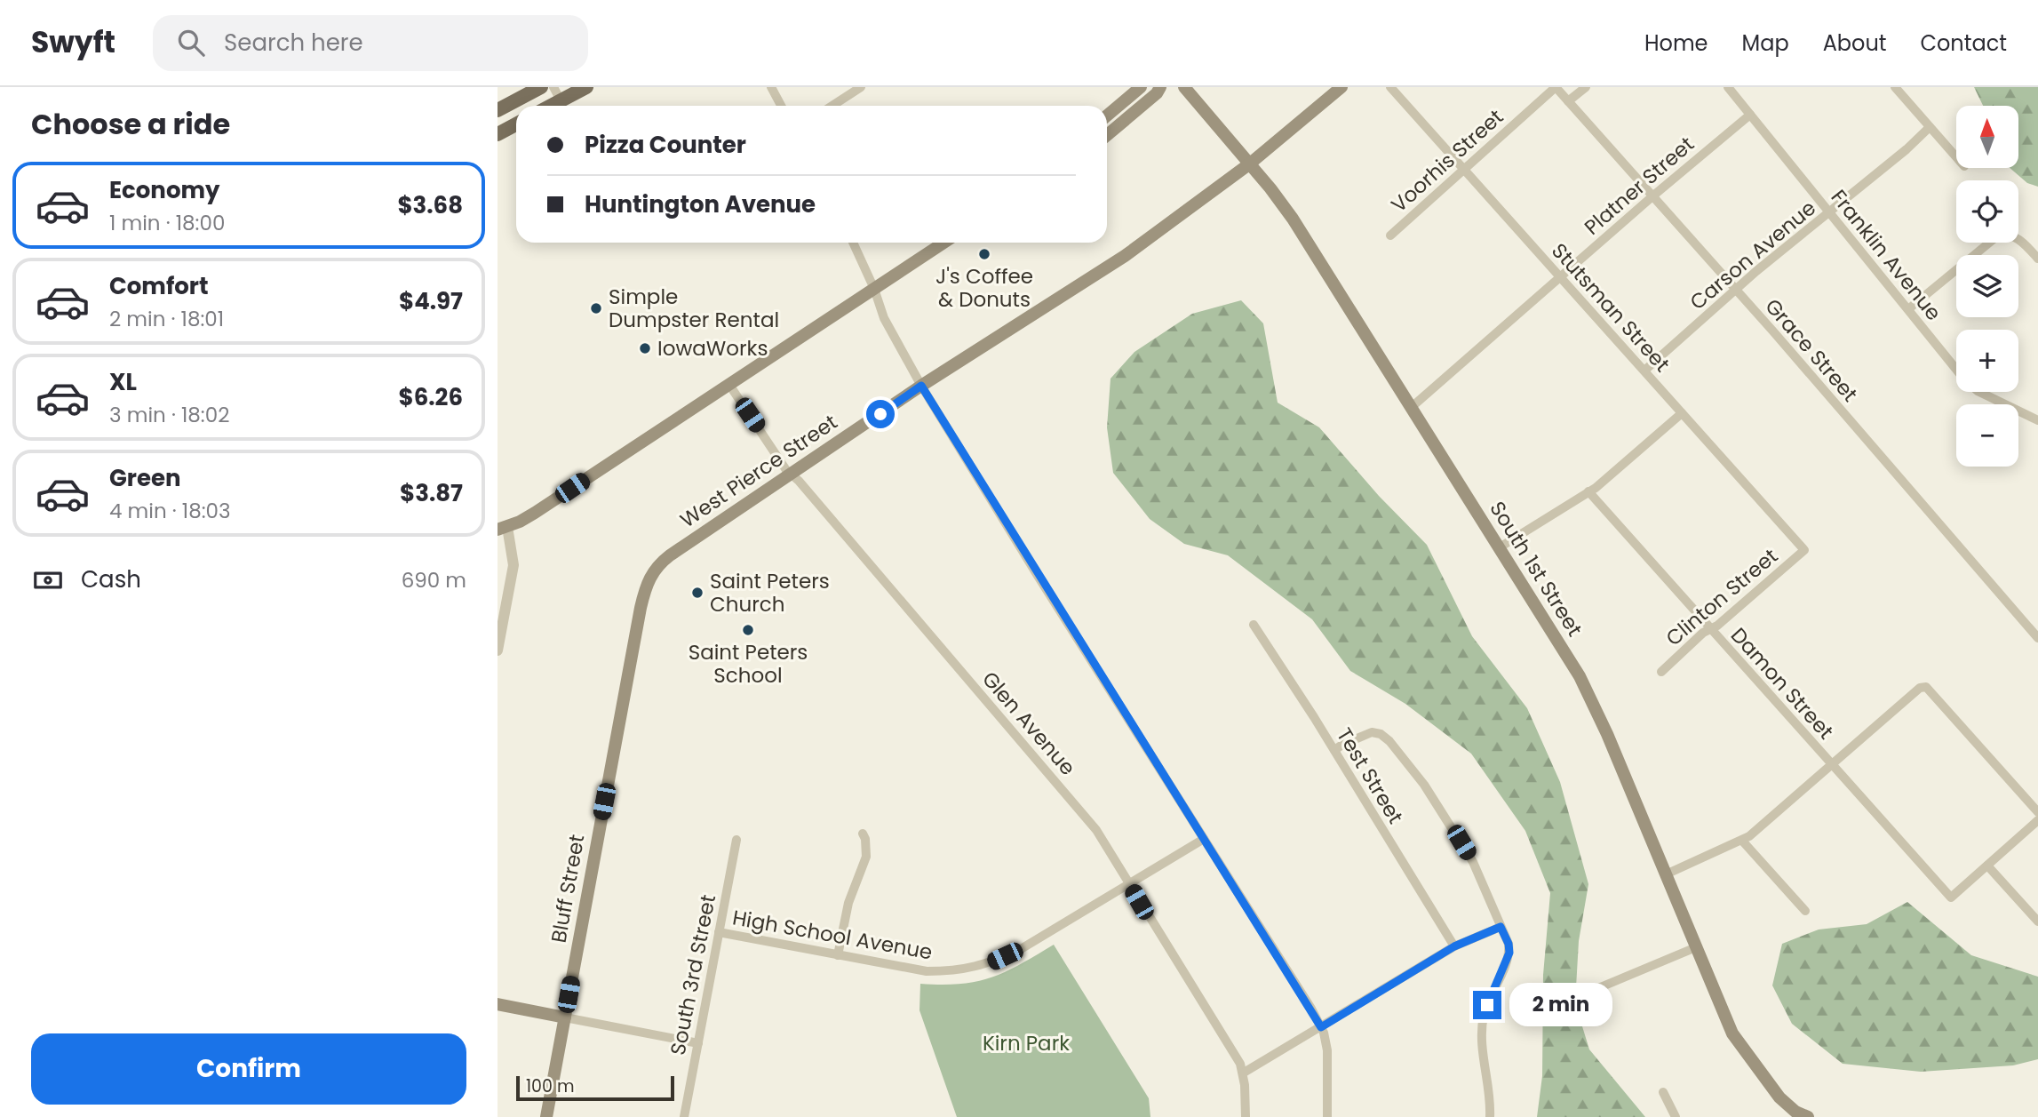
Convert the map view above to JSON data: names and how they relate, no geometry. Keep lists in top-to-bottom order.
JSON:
{
  "streets": {
    "main road": ["West Pierce Street", "South 1st Street", "Bluff Street"],
    "street": [
      "Voorhis Street",
      "Platner Street",
      "Carson Avenue",
      "Franklin Avenue",
      "Stutsman Street",
      "Grace Street",
      "Clinton Street",
      "Damon Street",
      "Glen Avenue",
      "Test Street",
      "High School Avenue",
      "South 3rd Street"
    ]
  },
  "crossings": [
    ["Voorhis Street", "Stutsman Street"],
    ["Voorhis Street", "Grace Street"],
    ["Platner Street", "Franklin Avenue"],
    ["Platner Street", "Stutsman Street"],
    ["Platner Street", "Grace Street"],
    ["Platner Street", "South 1st Street"],
    ["Carson Avenue", "Franklin Avenue"],
    ["Carson Avenue", "Stutsman Street"],
    ["Carson Avenue", "Grace Street"],
    ["Stutsman Street", "Clinton Street"],
    ["West Pierce Street", "South 1st Street"],
    ["West Pierce Street", "Glen Avenue"],
    ["West Pierce Street", "Bluff Street"],
    ["Clinton Street", "Damon Street"],
    ["Glen Avenue", "High School Avenue"],
    ["High School Avenue", "South 3rd Street"]
  ],
  "parks": ["Kirn Park"],
  "places": [
    "J's Coffee & Donuts",
    "Simple Dumpster Rental",
    "IowaWorks",
    "Saint Peters Church",
    "Saint Peters School"
  ],
  "scale_bar": "100 m",
  "north": "top",
  "page": {
    "header": "Swyft",
    "search": "Search here",
    "nav": [
      "Home",
      "Map",
      "About",
      "Contact"
    ],
    "heading": "Choose a ride",
    "map_buttons": ["+", "−"],
    "banner": ["Pizza Counter", "Huntington Avenue"],
    "list": [
      {
        "name": "Economy",
        "note": "1 min · 18:00",
        "value": "$3.68"
      },
      {
        "name": "Comfort",
        "note": "2 min · 18:01",
        "value": "$4.97"
      },
      {
        "name": "XL",
        "note": "3 min · 18:02",
        "value": "$6.26"
      },
      {
        "name": "Green",
        "note": "4 min · 18:03",
        "value": "$3.87"
      }
    ],
    "pay": ["Cash", "690 m"],
    "bubble": "2 min",
    "buttons": "Confirm",
    "scale": "100 m"
  }
}
